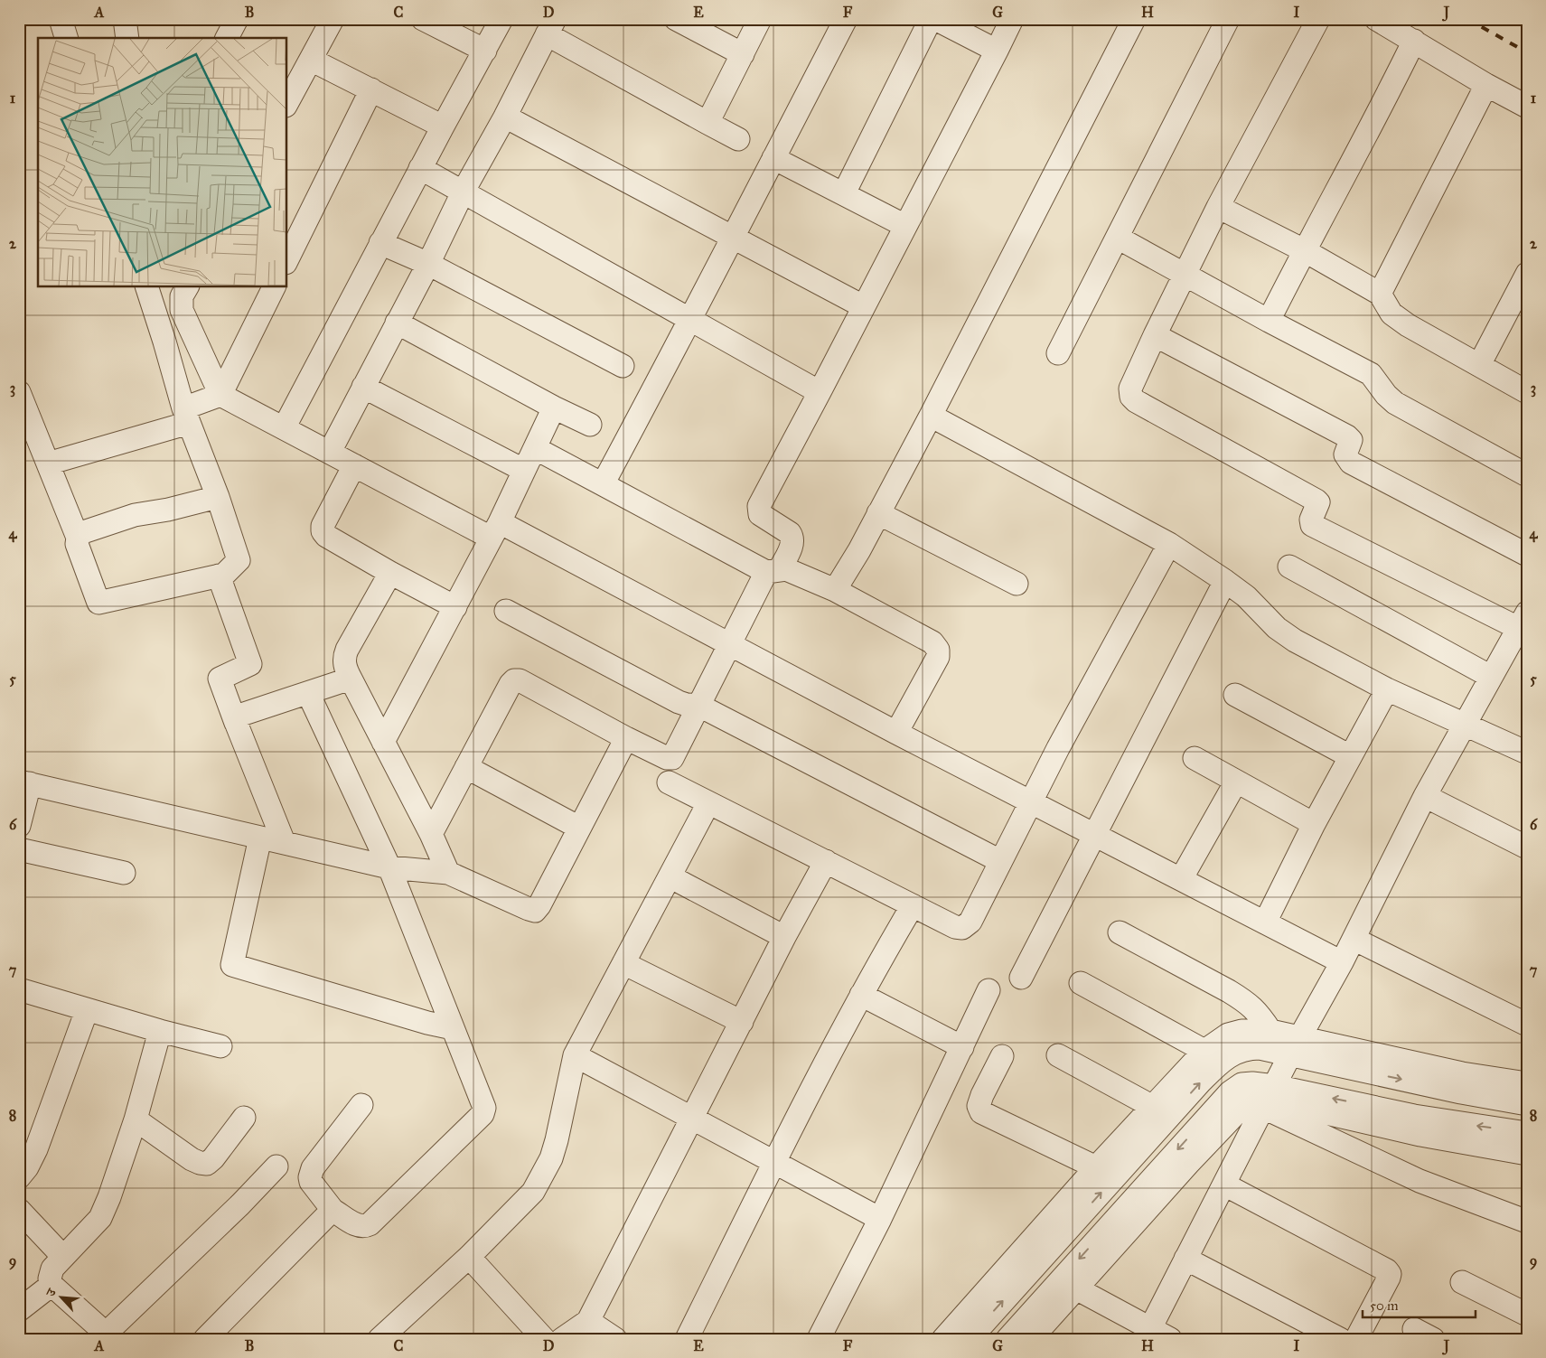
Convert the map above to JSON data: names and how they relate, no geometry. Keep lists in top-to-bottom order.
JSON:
{
  "scale_bar": "50 m",
  "north": "top left",
  "grid": {
    "columns": [
      "A",
      "B",
      "C",
      "D",
      "E",
      "F",
      "G",
      "H",
      "I",
      "J"
    ],
    "rows": [
      "1",
      "2",
      "3",
      "4",
      "5",
      "6",
      "7",
      "8",
      "9"
    ]
  }
}
